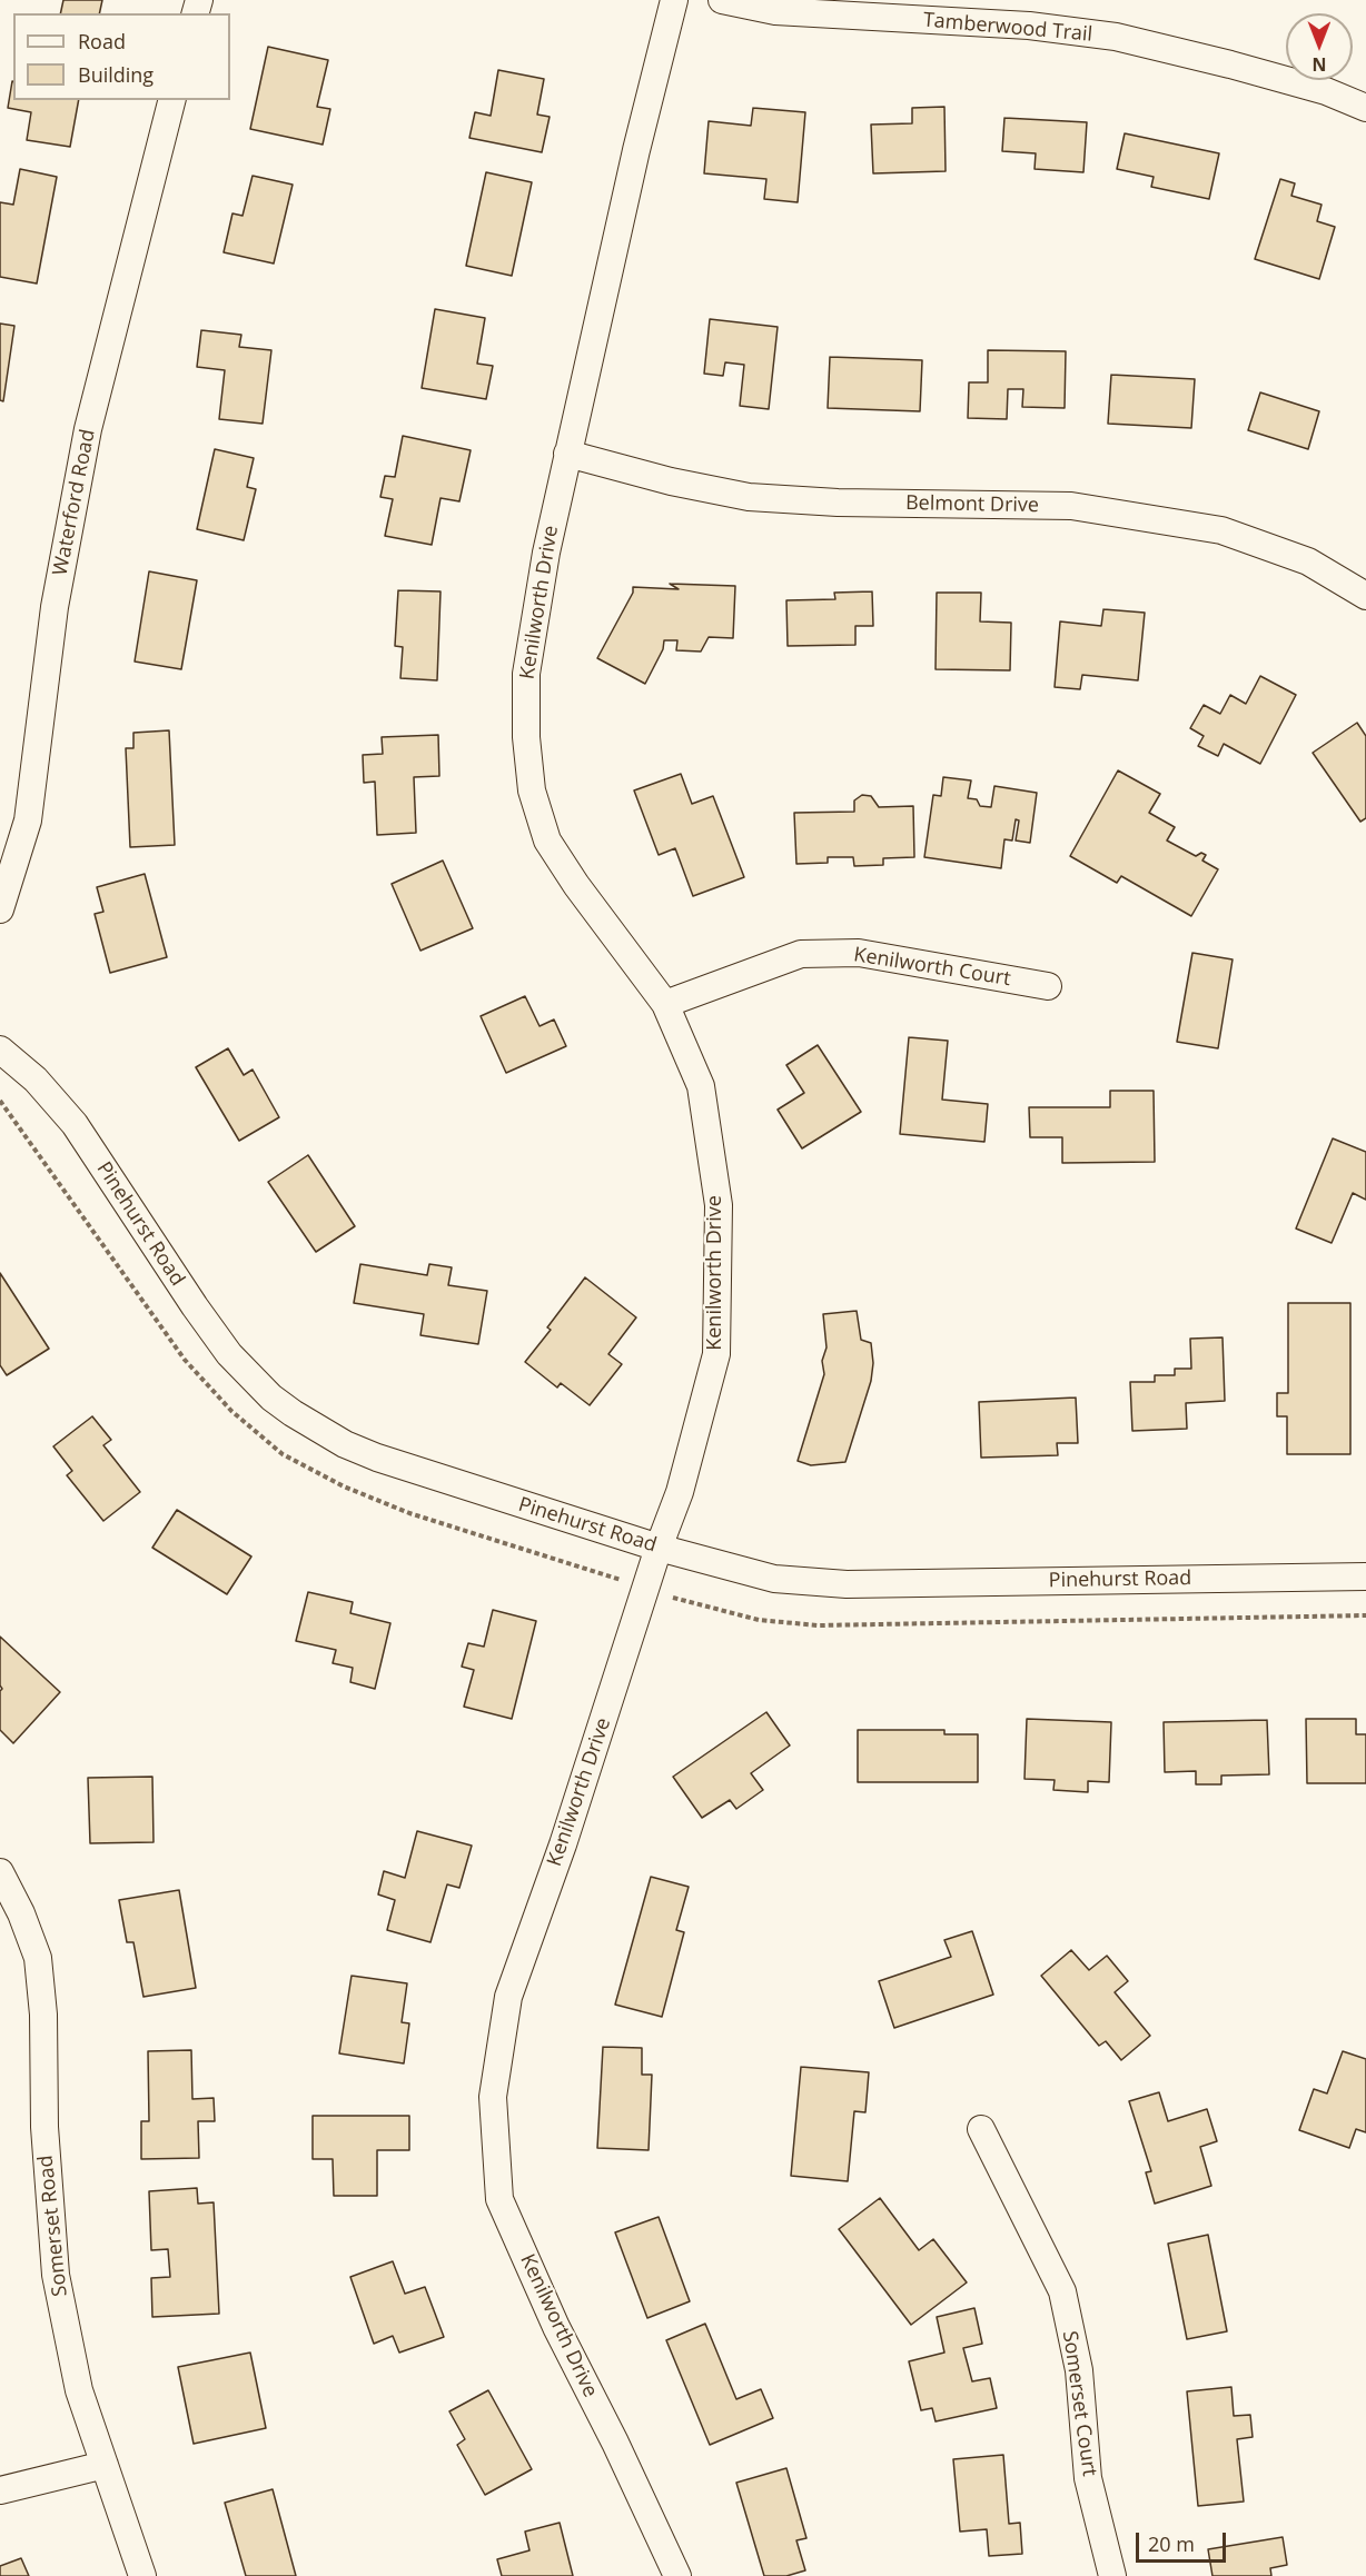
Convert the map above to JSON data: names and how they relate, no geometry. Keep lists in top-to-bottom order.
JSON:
{
  "streets": {
    "street": [
      "Tamberwood Trail",
      "Waterford Road",
      "Belmont Drive",
      "Kenilworth Drive",
      "Kenilworth Court",
      "Pinehurst Road",
      "Somerset Road",
      "Somerset Court"
    ]
  },
  "crossings": [
    ["Belmont Drive", "Kenilworth Drive"],
    ["Kenilworth Drive", "Kenilworth Court"],
    ["Kenilworth Drive", "Pinehurst Road"]
  ],
  "legend": ["Road", "Building"],
  "scale_bar": "20 m",
  "north": "bottom"
}
